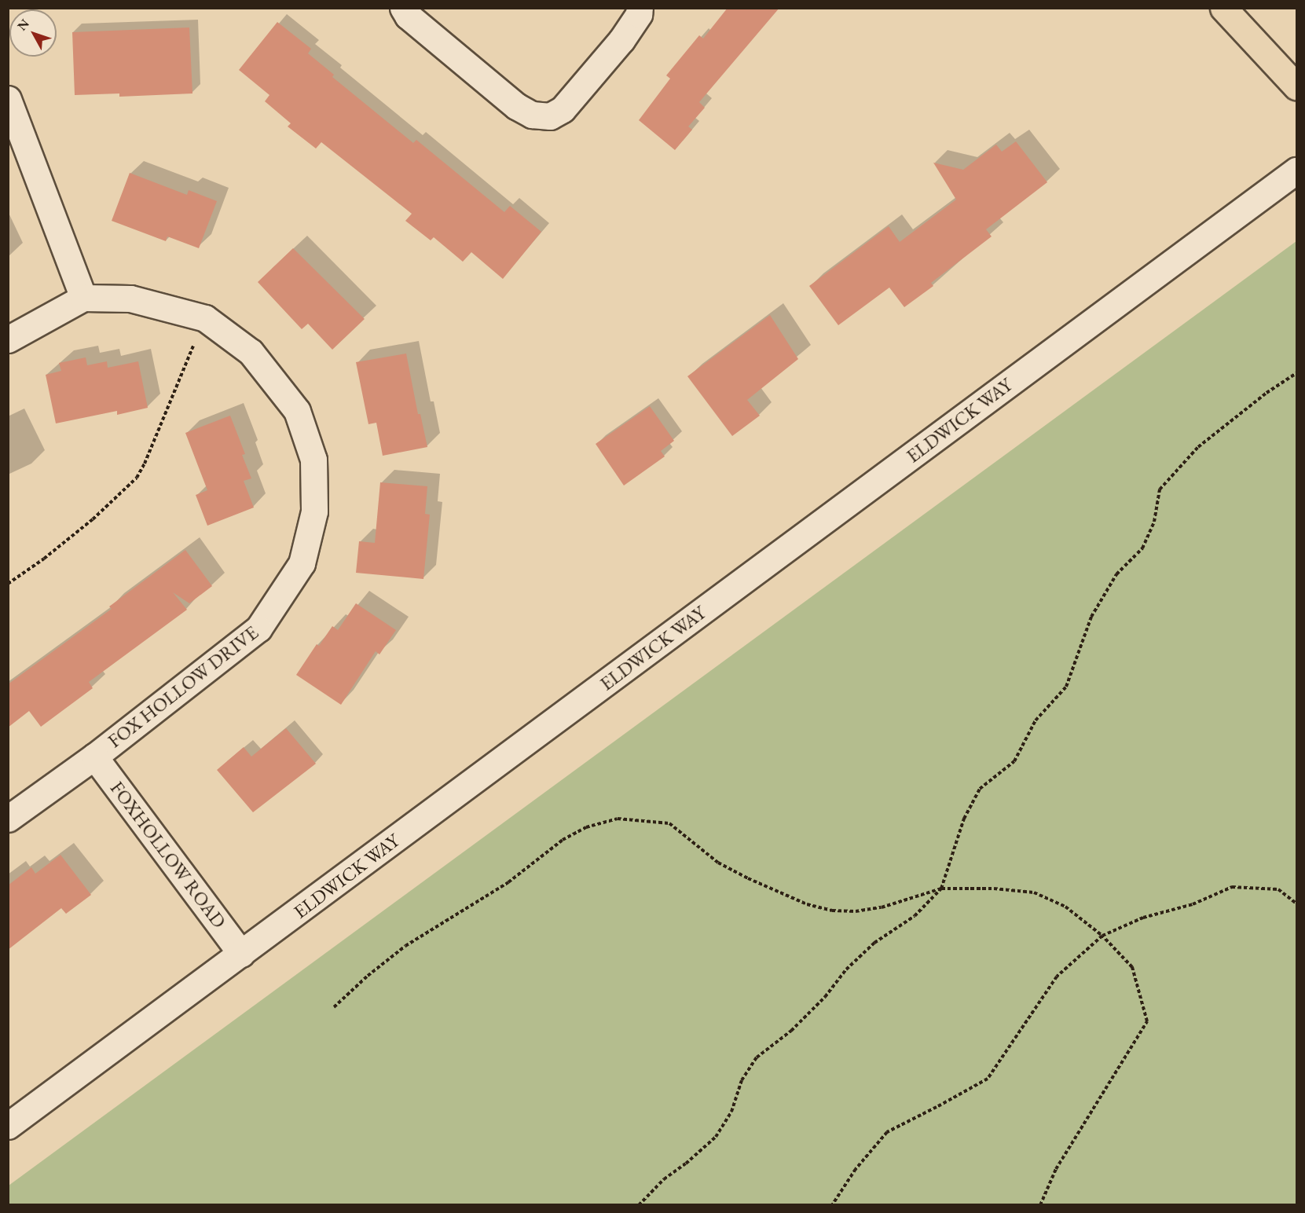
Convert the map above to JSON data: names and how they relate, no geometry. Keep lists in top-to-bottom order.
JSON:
{
  "streets": {
    "street": ["ELDWICK WAY", "FOX HOLLOW DRIVE", "FOXHOLLOW ROAD"]
  },
  "crossings": [
    ["ELDWICK WAY", "FOXHOLLOW ROAD"],
    ["FOX HOLLOW DRIVE", "FOXHOLLOW ROAD"]
  ],
  "north": "top left"
}
